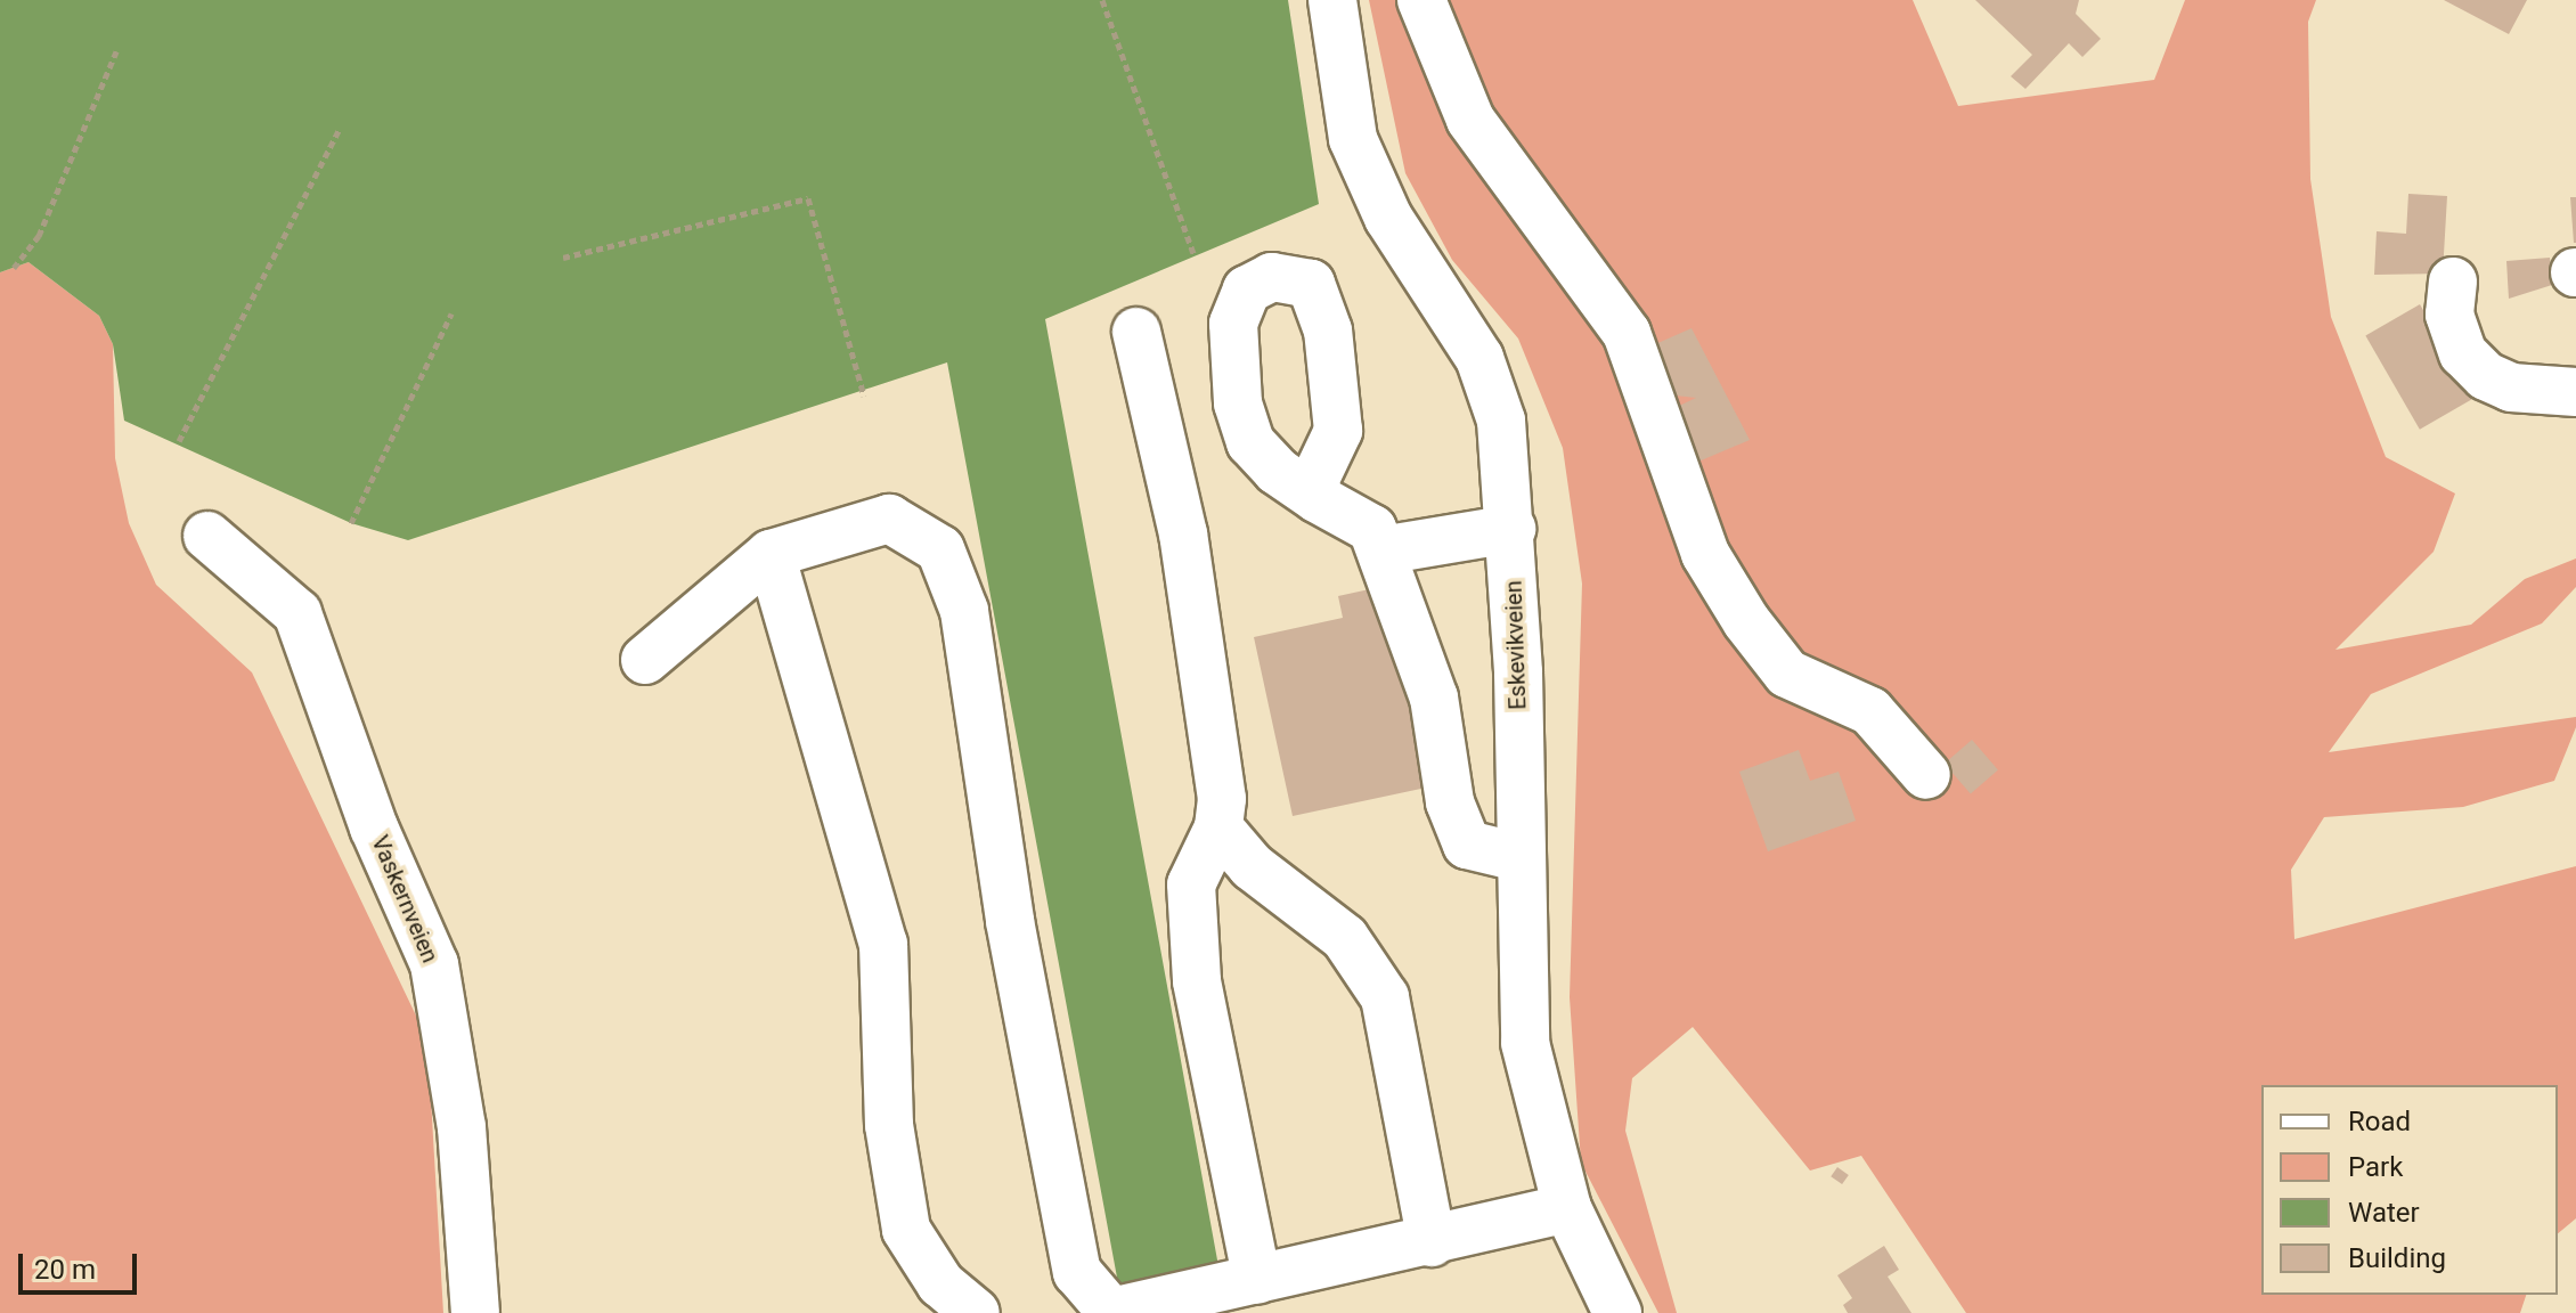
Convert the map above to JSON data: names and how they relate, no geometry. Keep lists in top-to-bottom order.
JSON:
{
  "streets": {
    "street": ["Eskevikveien", "Vaskernveien"]
  },
  "legend": [
    "Road",
    "Park",
    "Water",
    "Building"
  ],
  "scale_bar": "20 m"
}
